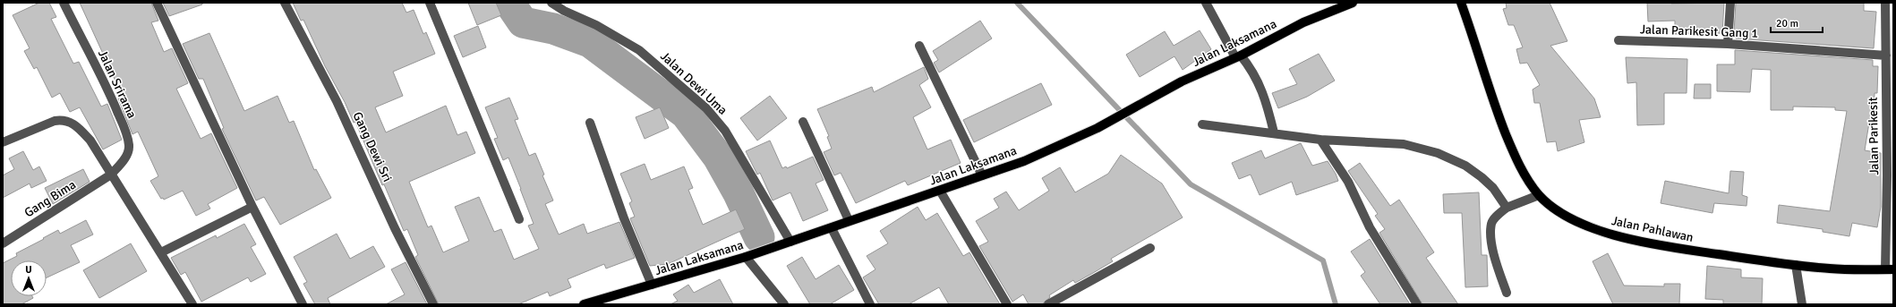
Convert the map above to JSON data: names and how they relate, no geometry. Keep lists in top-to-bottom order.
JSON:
{
  "streets": {
    "main road": ["Jalan Laksamana", "Jalan Pahlawan"],
    "street": [
      "Jalan Parikesit Gang 1",
      "Jalan Dewi Uma",
      "Jalan Srirama",
      "Jalan Parikesit",
      "Gang Dewi Sri",
      "Gang Bima"
    ]
  },
  "crossings": [
    ["Jalan Parikesit Gang 1", "Jalan Parikesit"],
    ["Jalan Laksamana", "Jalan Dewi Uma"],
    ["Jalan Srirama", "Gang Bima"],
    ["Jalan Parikesit", "Jalan Pahlawan"]
  ],
  "scale_bar": "20 m",
  "north": "top"
}
